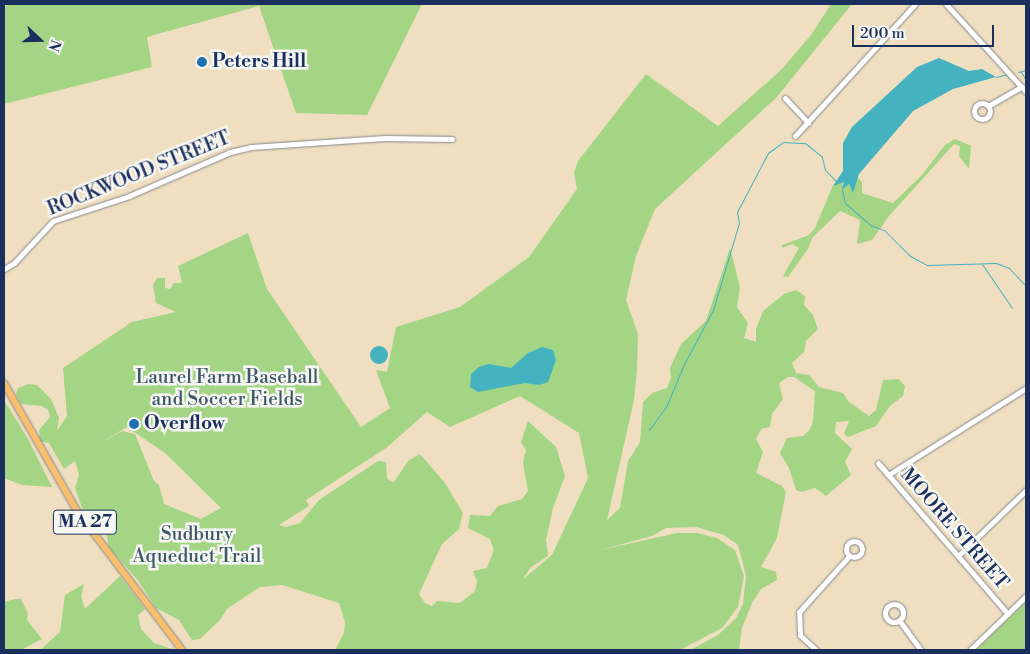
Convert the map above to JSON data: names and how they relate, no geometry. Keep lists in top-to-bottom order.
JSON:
{
  "streets": {
    "main road": ["MA 27"],
    "street": ["ROCKWOOD STREET", "MOORE STREET"]
  },
  "parks": ["Laurel Farm Baseball and Soccer Fields", "Sudbury Aqueduct Trail"],
  "places": ["Peters Hill", "Overflow"],
  "scale_bar": "200 m",
  "north": "right"
}
